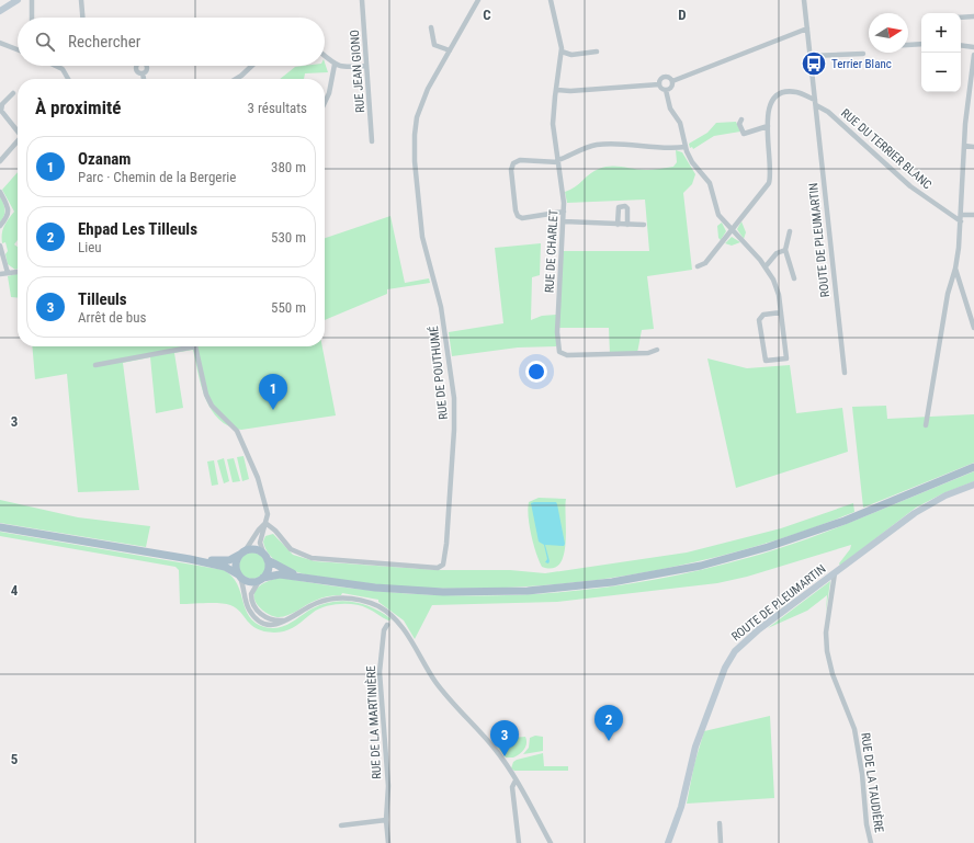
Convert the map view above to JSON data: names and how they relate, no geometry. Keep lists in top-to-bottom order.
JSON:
{
  "streets": {
    "main road": ["ROUTE DE PLEUMARTIN"],
    "street": [
      "RUE JEAN GIONO",
      "RUE DU TERRIER BLANC",
      "RUE DE CHARLET",
      "RUE DE POUTHUMÉ",
      "RUE DE LA MARTINIÈRE",
      "RUE DE LA TAUDIÈRE"
    ]
  },
  "crossings": [
    ["RUE DU TERRIER BLANC", "ROUTE DE PLEUMARTIN"],
    ["ROUTE DE PLEUMARTIN", "RUE DE LA TAUDIÈRE"]
  ],
  "places": {
    "bus stop": ["Terrier Blanc"]
  },
  "north": "right",
  "page": {
    "map_buttons": ["+", "−"],
    "search": "Rechercher",
    "heading": ["À proximité", "3 résultats"],
    "list": [
      {
        "mark": "1",
        "name": "Ozanam",
        "note": "Parc · Chemin de la Bergerie",
        "value": "380 m"
      },
      {
        "mark": "2",
        "name": "Ehpad Les Tilleuls",
        "note": "Lieu",
        "value": "530 m"
      },
      {
        "mark": "3",
        "name": "Tilleuls",
        "note": "Arrêt de bus",
        "value": "550 m"
      }
    ],
    "pins": ["1", "2", "3"]
  },
  "grid": {
    "columns": ["C", "D"],
    "rows": ["3", "4", "5"]
  }
}
